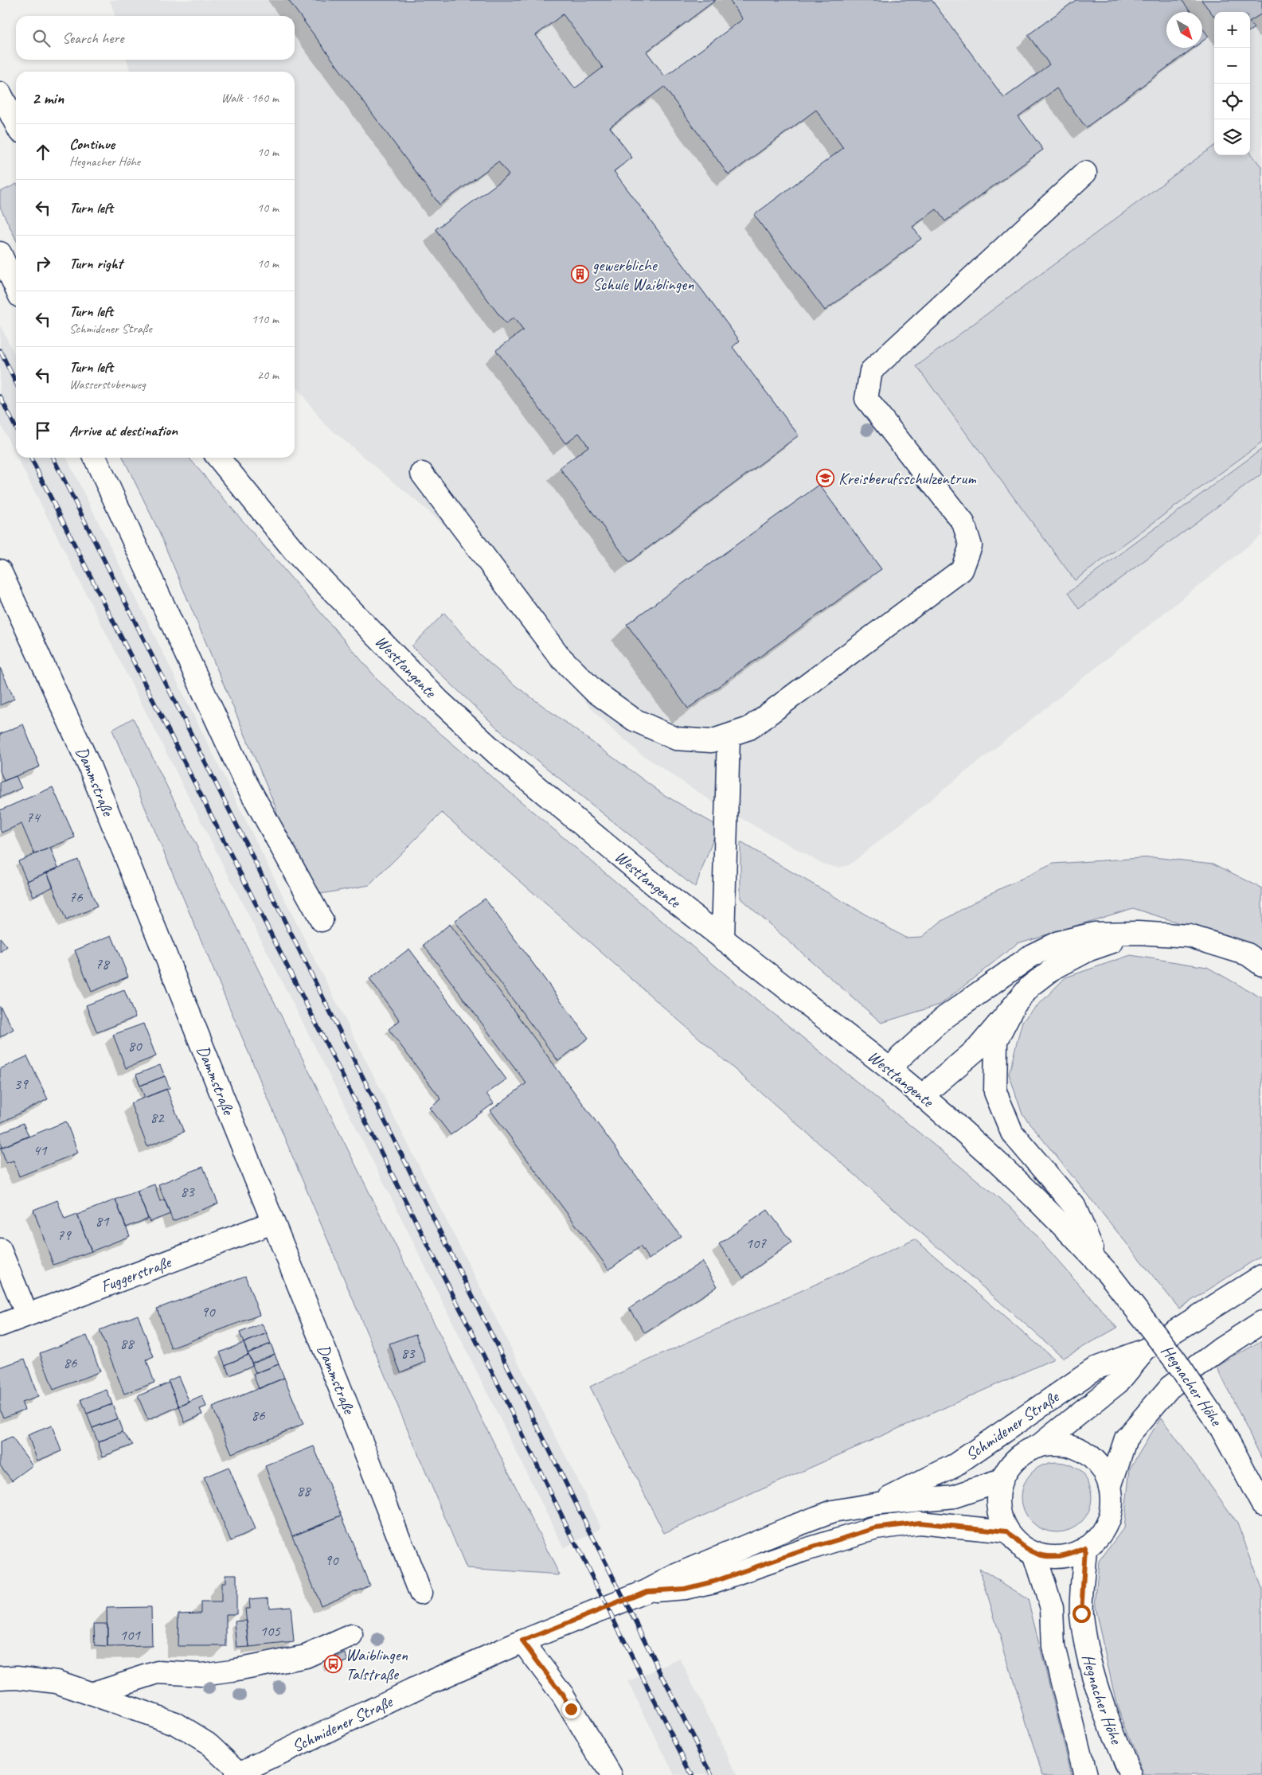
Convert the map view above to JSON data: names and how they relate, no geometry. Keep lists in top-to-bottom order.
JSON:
{
  "streets": {
    "street": [
      "Westtangente",
      "Dammstraße",
      "Fuggerstraße",
      "Hegnacher Höhe",
      "Schmidener Straße"
    ]
  },
  "crossings": [
    ["Westtangente", "Hegnacher Höhe"],
    ["Dammstraße", "Fuggerstraße"],
    ["Hegnacher Höhe", "Schmidener Straße"]
  ],
  "places": {
    "building": ["gewerbliche Schule Waiblingen"],
    "school or university": ["Kreisberufsschulzentrum"],
    "bus stop": ["Waiblingen Talstraße"]
  },
  "house_numbers": [
    "74",
    "76",
    "78",
    "80",
    "39",
    "82",
    "41",
    "83",
    "81",
    "79",
    "107",
    "90",
    "88",
    "83",
    "86",
    "86",
    "88",
    "90",
    "105",
    "101"
  ],
  "north": "bottom right",
  "page": {
    "map_buttons": ["+", "−"],
    "search": "Search here",
    "heading": ["2 min", "Walk · 160 m"],
    "list": [
      ["Continue", "Hegnacher Höhe", "10 m"],
      ["Turn left", "10 m"],
      ["Turn right", "10 m"],
      ["Turn left", "Schmidener Straße", "110 m"],
      ["Turn left", "Wasserstubenweg", "20 m"],
      "Arrive at destination"
    ]
  }
}
